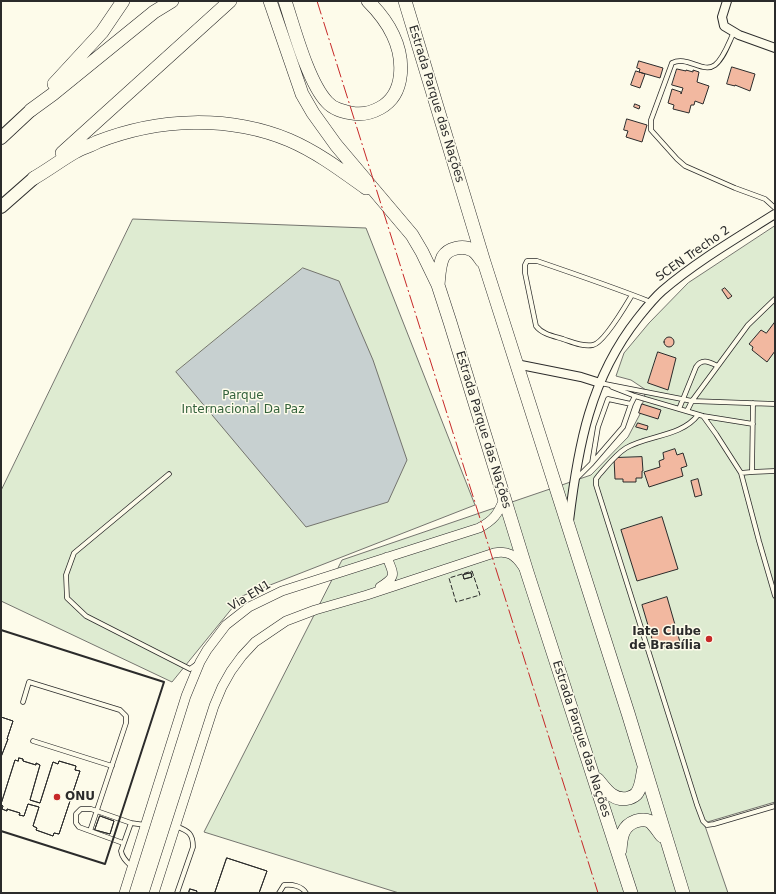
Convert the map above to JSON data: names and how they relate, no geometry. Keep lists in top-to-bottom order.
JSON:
{
  "streets": {
    "highway": ["Estrada Parque das Nações"],
    "street": ["SCEN Trecho 2", "Via EN1"]
  },
  "crossings": [
    ["Estrada Parque das Nações", "SCEN Trecho 2"],
    ["Estrada Parque das Nações", "Via EN1"]
  ],
  "parks": ["Parque Internacional Da Paz"],
  "places": ["Iate Clube de Brasília", "ONU"]
}
